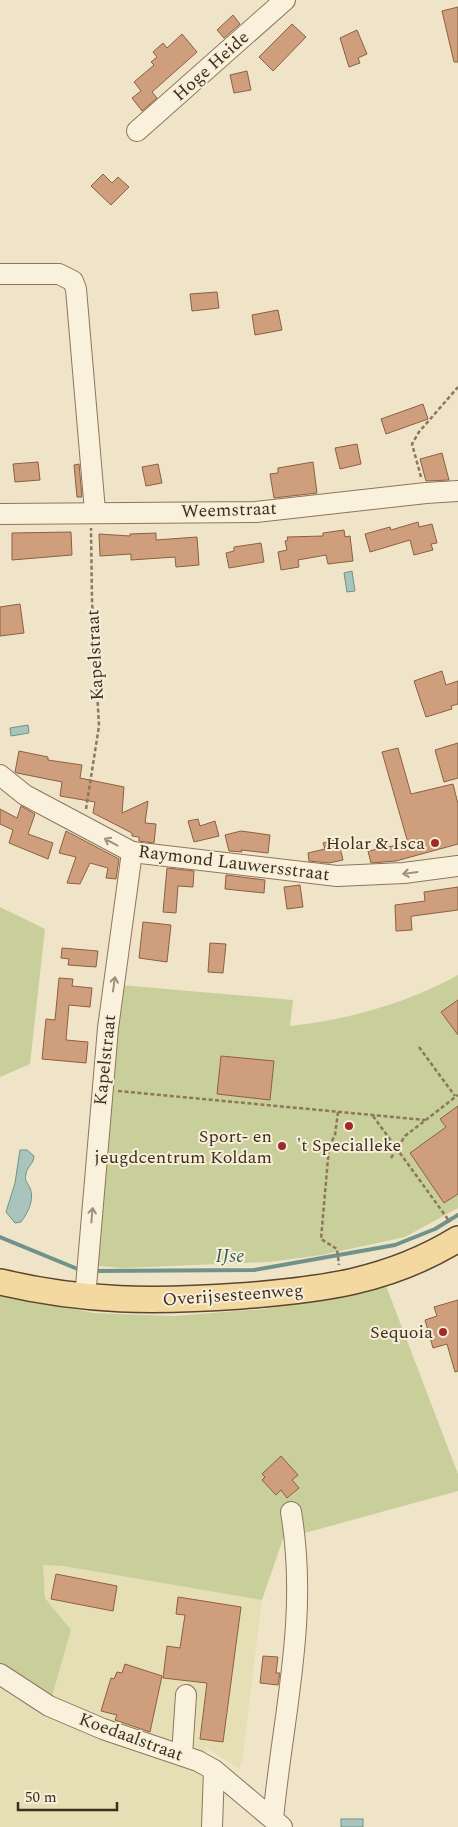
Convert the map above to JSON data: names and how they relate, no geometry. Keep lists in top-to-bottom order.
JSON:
{
  "streets": {
    "main road": ["Overijsesteenweg"],
    "street": [
      "Hoge Heide",
      "Weemstraat",
      "Kapelstraat",
      "Raymond Lauwersstraat",
      "Koedaalstraat"
    ]
  },
  "crossings": [
    ["Weemstraat", "Kapelstraat"],
    ["Kapelstraat", "Raymond Lauwersstraat"],
    ["Kapelstraat", "Overijsesteenweg"]
  ],
  "one_way": ["Kapelstraat", "Raymond Lauwersstraat"],
  "water": ["IJse"],
  "places": [
    "Holar & Isca",
    "'t Specialleke",
    "Sport- en jeugdcentrum Koldam",
    "Sequoia"
  ],
  "scale_bar": "50 m"
}
